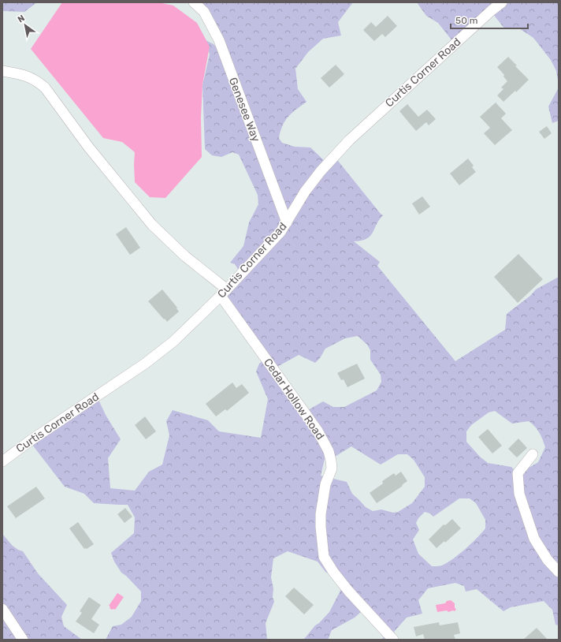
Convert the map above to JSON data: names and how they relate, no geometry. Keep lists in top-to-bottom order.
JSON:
{
  "streets": {
    "street": ["Curtis Corner Road", "Genesee Way", "Cedar Hollow Road"]
  },
  "crossings": [
    ["Curtis Corner Road", "Genesee Way"],
    ["Curtis Corner Road", "Cedar Hollow Road"]
  ],
  "scale_bar": "50 m",
  "north": "top left"
}
